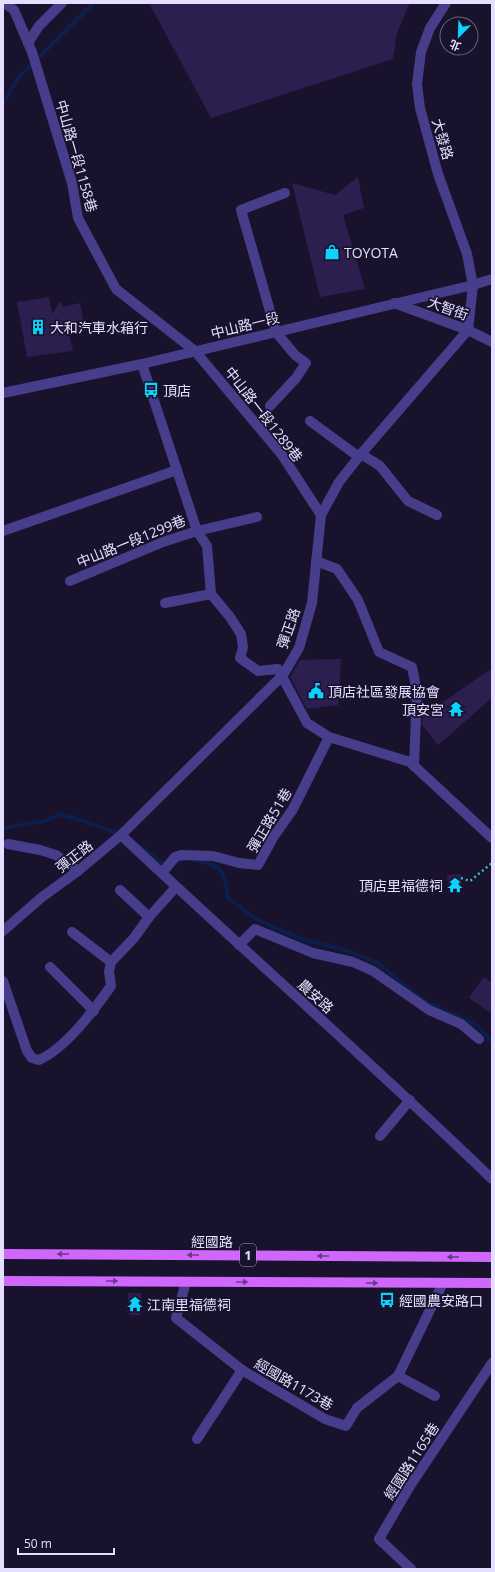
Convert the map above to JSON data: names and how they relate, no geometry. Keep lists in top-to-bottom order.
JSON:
{
  "streets": {
    "main road": ["經國路", "1"],
    "street": [
      "大發路",
      "中山路一段1158巷",
      "大智街",
      "中山路一段",
      "中山路一段1289巷",
      "中山路一段1299巷",
      "彈正路",
      "彈正路51巷",
      "農安路",
      "經國路1173巷",
      "經國路1165巷"
    ]
  },
  "crossings": [
    ["大發路", "中山路一段"],
    ["中山路一段1158巷", "中山路一段"],
    ["中山路一段1158巷", "中山路一段1289巷"],
    ["大智街", "中山路一段"],
    ["大智街", "彈正路"],
    ["中山路一段", "中山路一段1289巷"],
    ["中山路一段", "中山路一段1299巷"],
    ["中山路一段1289巷", "彈正路"],
    ["彈正路", "農安路"],
    ["彈正路51巷", "農安路"],
    ["1", "經國路1173巷"]
  ],
  "places": {
    "shop": ["TOYOTA"],
    "building": ["大和汽車水箱行"],
    "bus stop": ["頂店", "經國農安路口"],
    "public building": ["頂店社區發展協會"],
    "temple": ["頂安宮", "頂店里福德祠", "江南里福德祠"]
  },
  "scale_bar": "50 m",
  "north": "bottom left"
}
